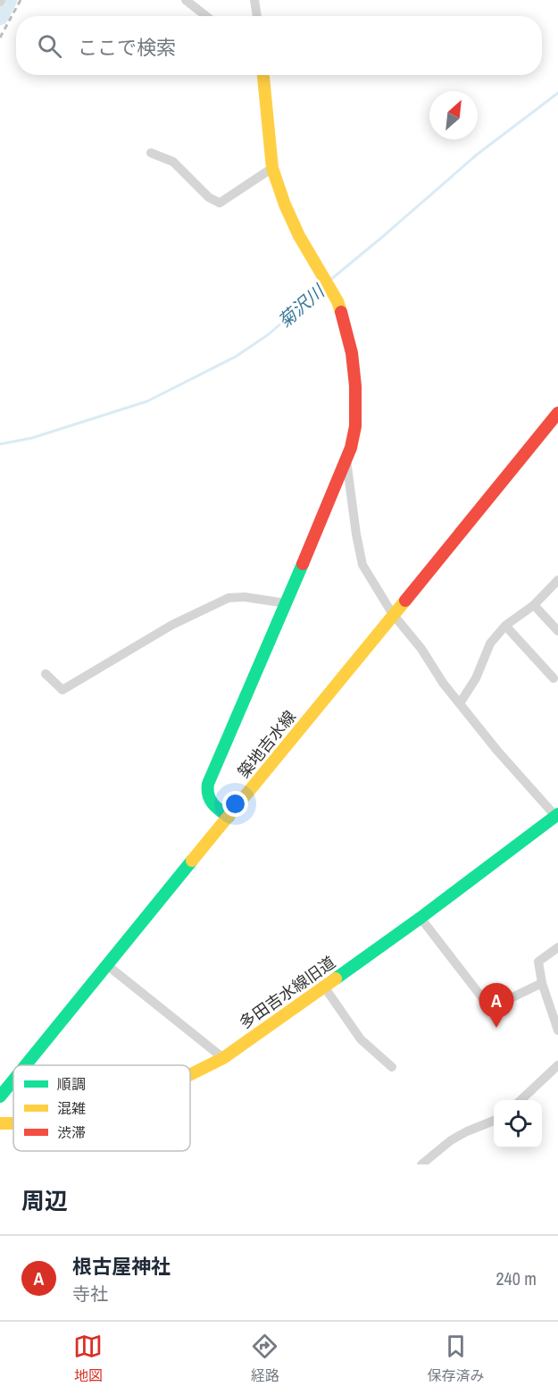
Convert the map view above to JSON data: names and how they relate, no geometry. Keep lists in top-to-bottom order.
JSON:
{
  "streets": {
    "street": ["築地吉水線", "多田吉水線旧道"]
  },
  "water": ["菊沢川"],
  "legend": ["順調", "混雑", "渋滞"],
  "north": "top right",
  "page": {
    "search": "ここで検索",
    "pins": "A",
    "heading": "周辺",
    "list": [
      {
        "mark": "A",
        "name": "根古屋神社",
        "note": "寺社",
        "value": "240 m"
      }
    ],
    "nav": ["地図", "経路", "保存済み"]
  }
}
